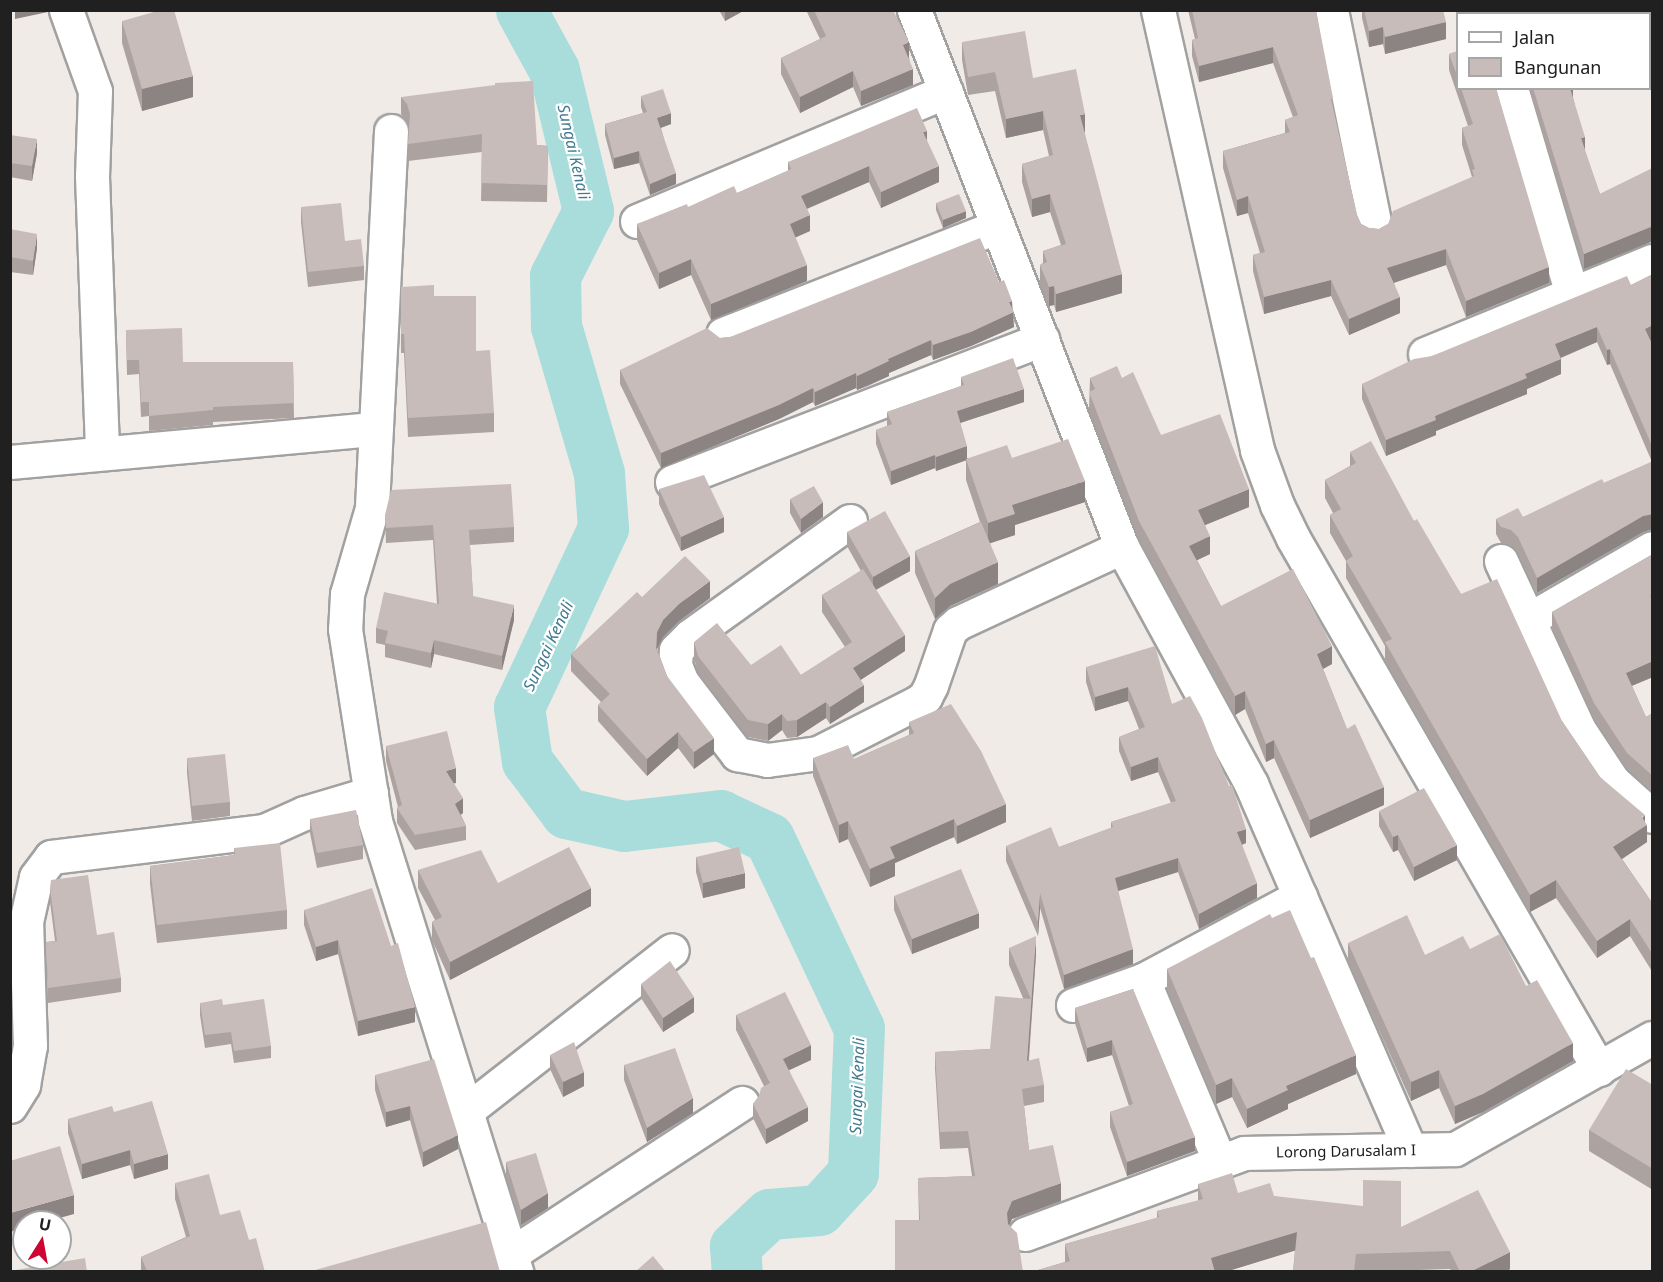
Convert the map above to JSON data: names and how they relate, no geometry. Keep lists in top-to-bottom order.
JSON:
{
  "streets": {
    "street": ["Lorong Darusalam I"]
  },
  "water": ["Sungai Kenali"],
  "legend": ["Jalan", "Bangunan"],
  "north": "top"
}
